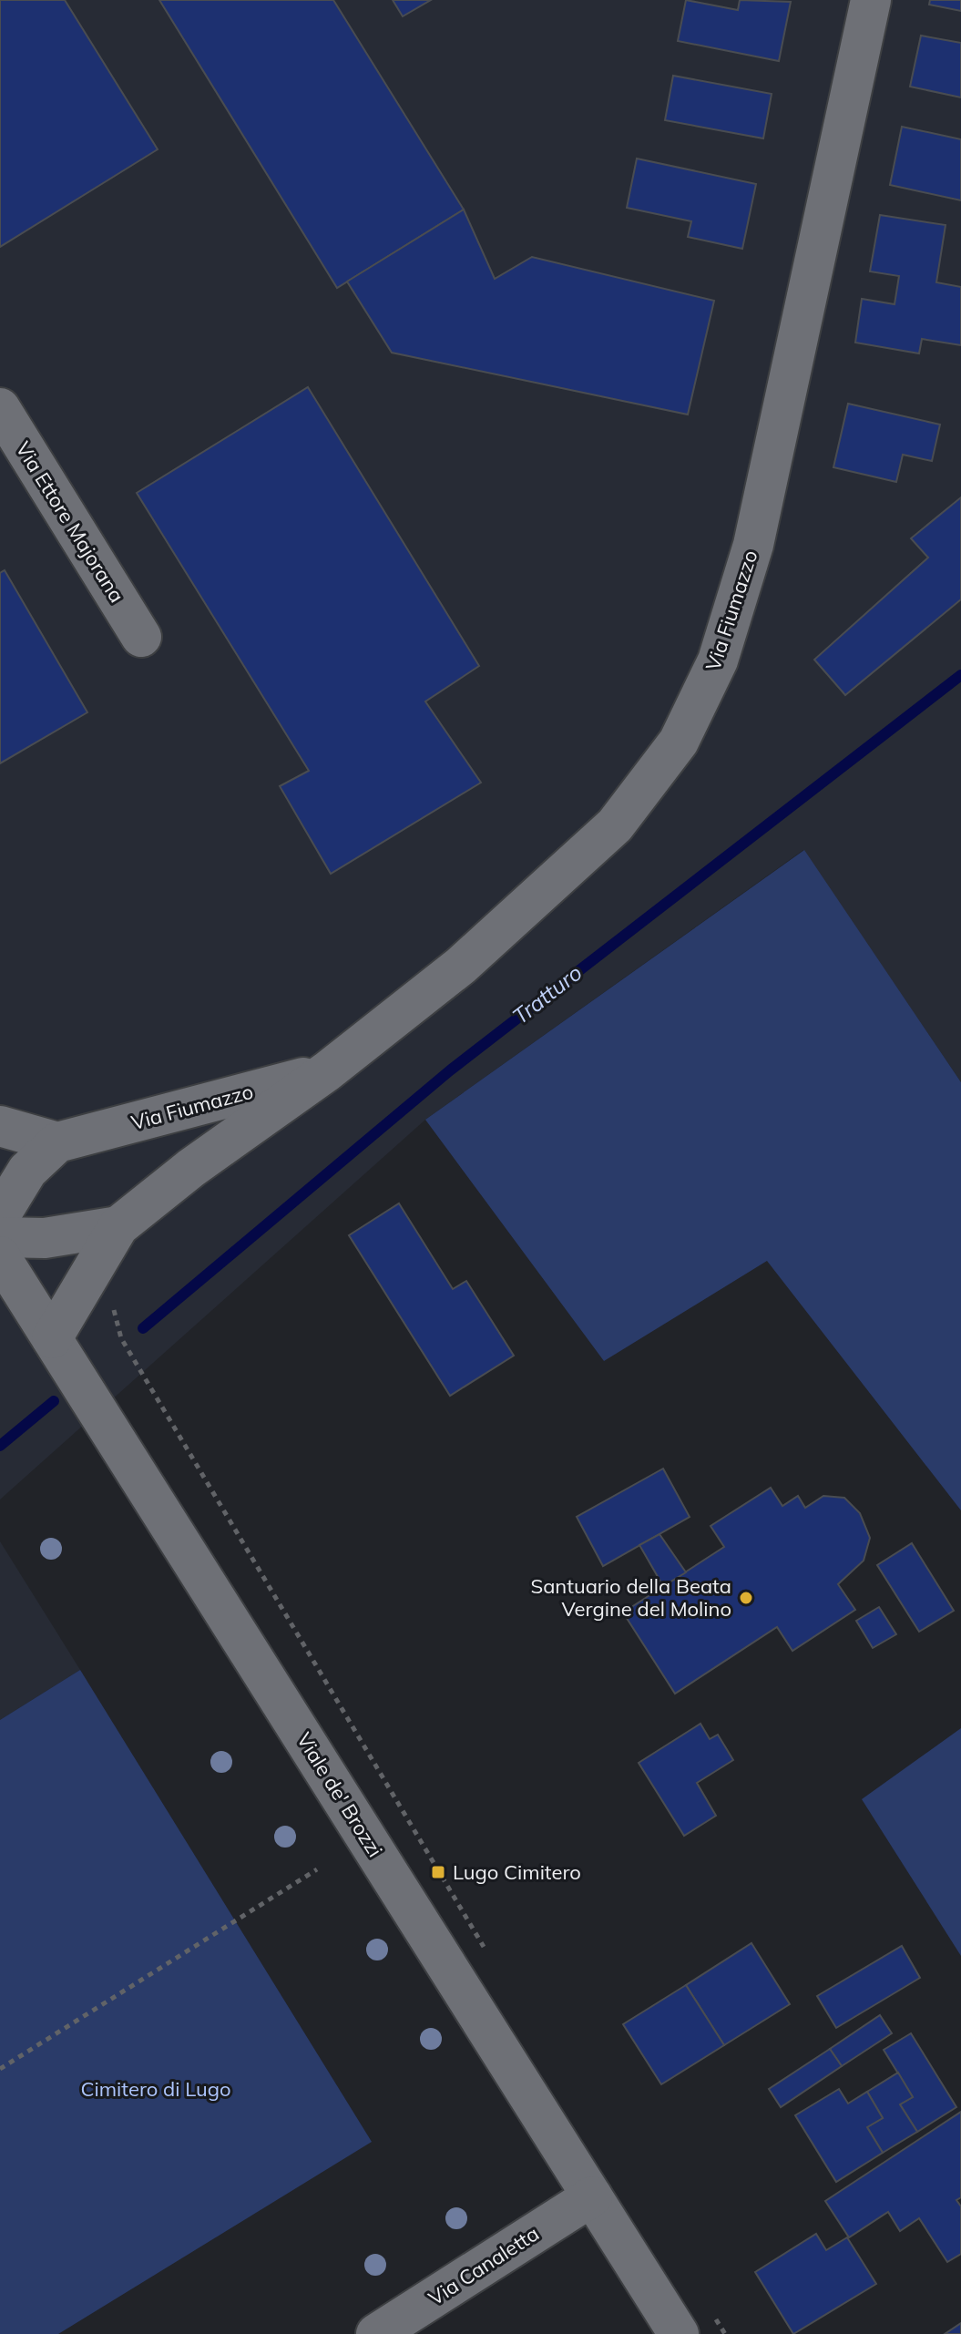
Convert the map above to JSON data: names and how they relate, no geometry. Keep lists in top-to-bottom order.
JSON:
{
  "streets": {
    "street": [
      "Via Ettore Majorana",
      "Via Fiumazzo",
      "Viale de' Brozzi",
      "Via Canaletta"
    ]
  },
  "crossings": [
    ["Via Fiumazzo", "Viale de' Brozzi"],
    ["Viale de' Brozzi", "Via Canaletta"]
  ],
  "water": ["Tratturo"],
  "parks": ["Cimitero di Lugo"],
  "places": {
    "other": ["Santuario della Beata Vergine del Molino"],
    "transit": ["Lugo Cimitero"]
  }
}
